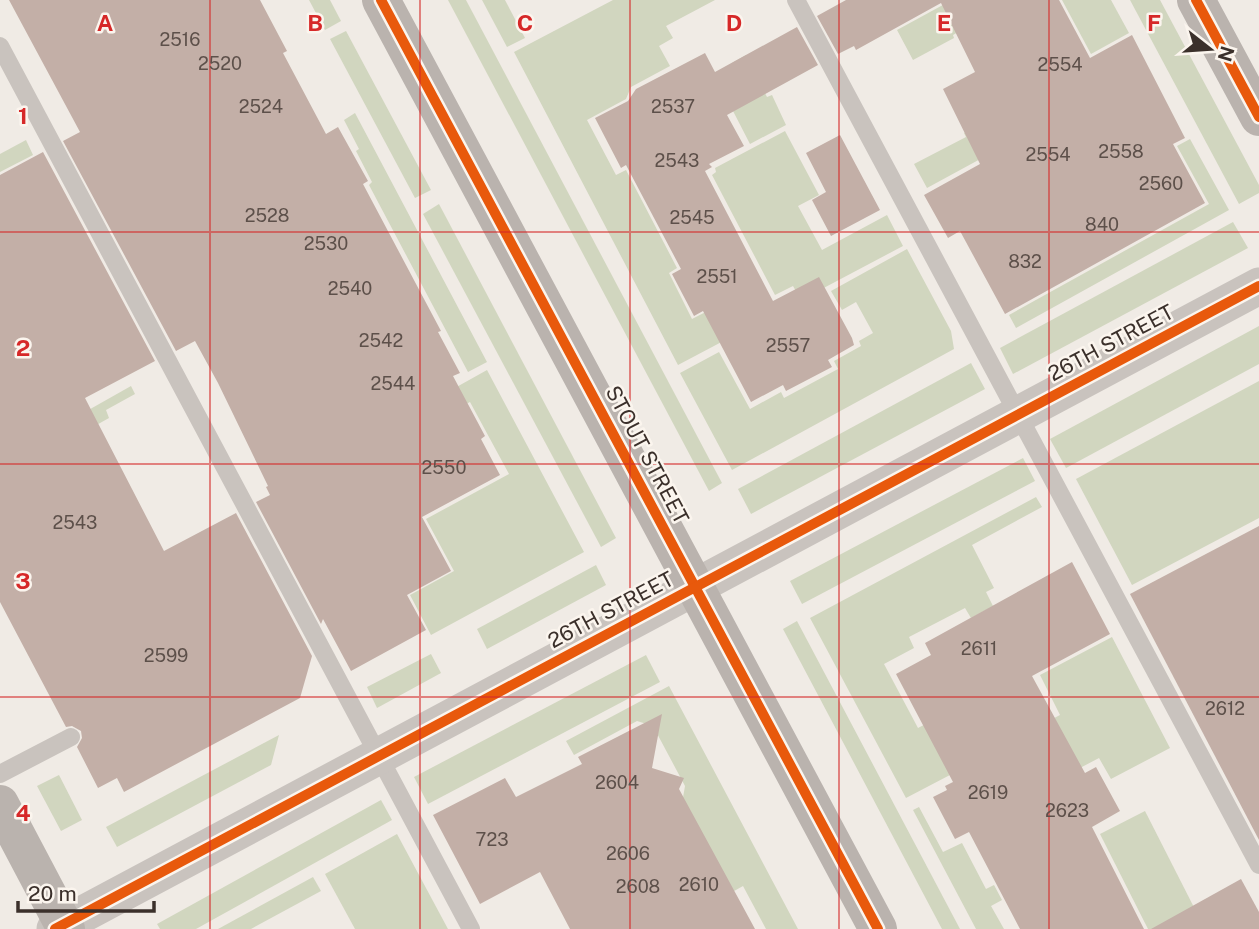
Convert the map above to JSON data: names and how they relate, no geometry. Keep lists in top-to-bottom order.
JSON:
{
  "streets": {
    "main road": ["STOUT STREET"],
    "street": ["26TH STREET"]
  },
  "crossings": [
    ["26TH STREET", "STOUT STREET"]
  ],
  "house_numbers": [
    "2516",
    "2520",
    "2554",
    "2524",
    "2537",
    "2558",
    "2554",
    "2543",
    "2560",
    "2528",
    "2545",
    "840",
    "2530",
    "832",
    "2551",
    "2540",
    "2542",
    "2557",
    "2544",
    "2550",
    "2543",
    "2611",
    "2599",
    "2612",
    "2604",
    "2619",
    "2623",
    "723",
    "2606",
    "2610",
    "2608"
  ],
  "scale_bar": "20 m",
  "north": "right",
  "grid": {
    "columns": [
      "A",
      "B",
      "C",
      "D",
      "E",
      "F"
    ],
    "rows": [
      "1",
      "2",
      "3",
      "4"
    ]
  }
}
